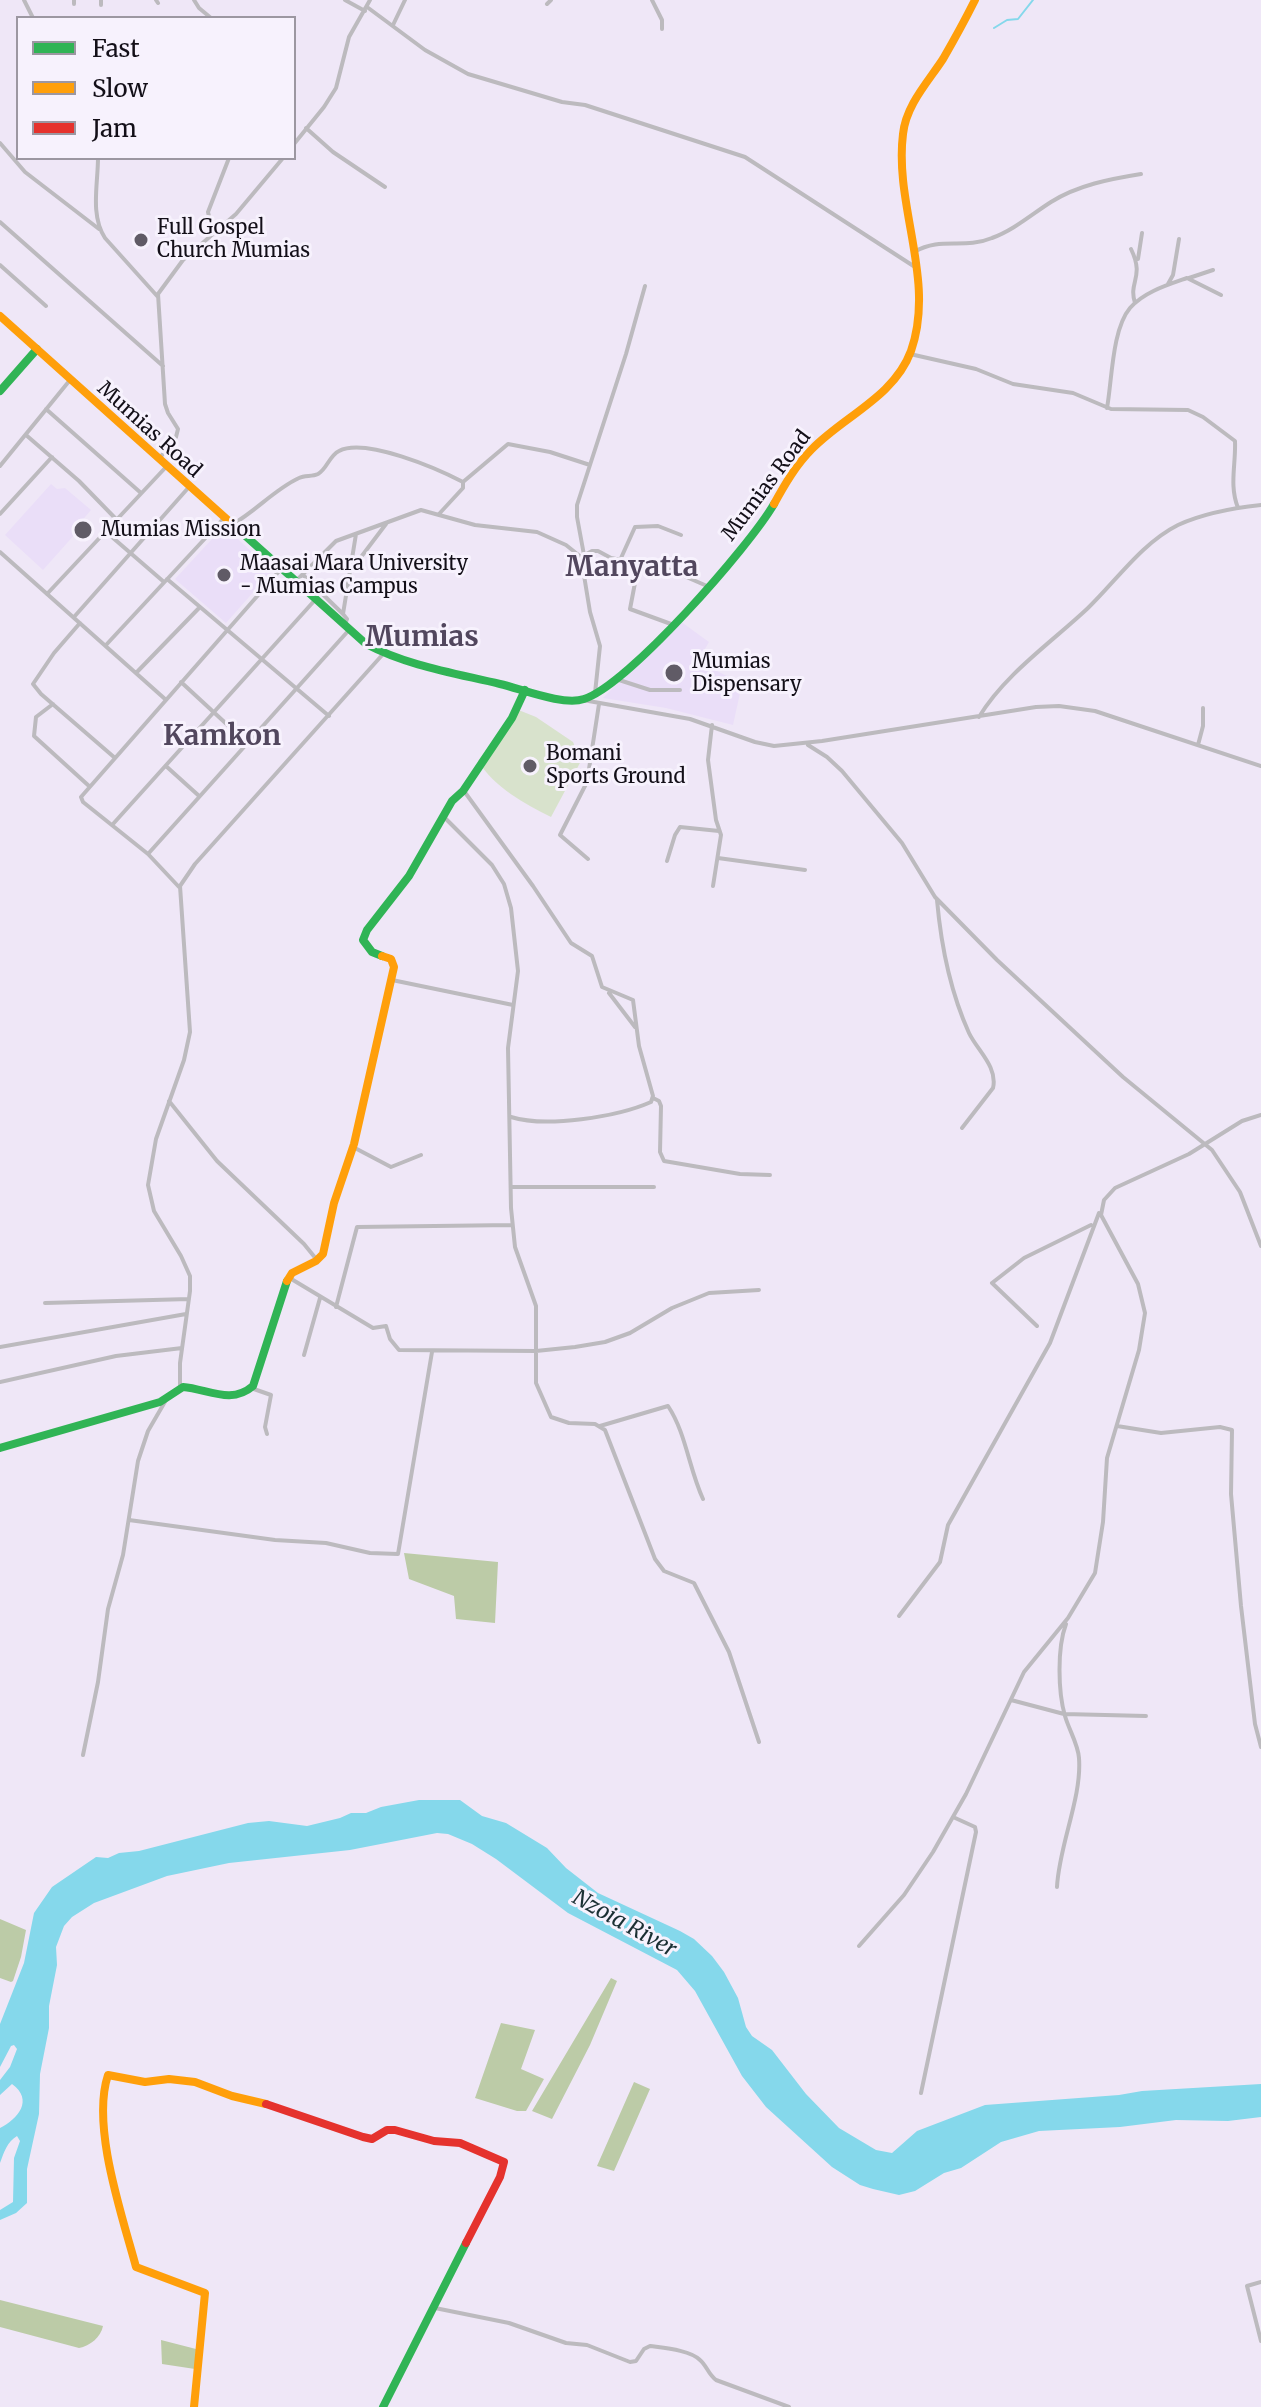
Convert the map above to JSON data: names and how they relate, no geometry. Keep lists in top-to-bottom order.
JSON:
{
  "streets": {
    "street": ["Mumias Road"]
  },
  "districts": ["Manyatta", "Mumias", "Kamkon"],
  "water": ["Nzoia River"],
  "places": [
    "Full Gospel Church Mumias",
    "Mumias Mission",
    "Maasai Mara University - Mumias Campus",
    "Mumias Dispensary",
    "Bomani Sports Ground"
  ],
  "legend": ["Fast", "Slow", "Jam"]
}
